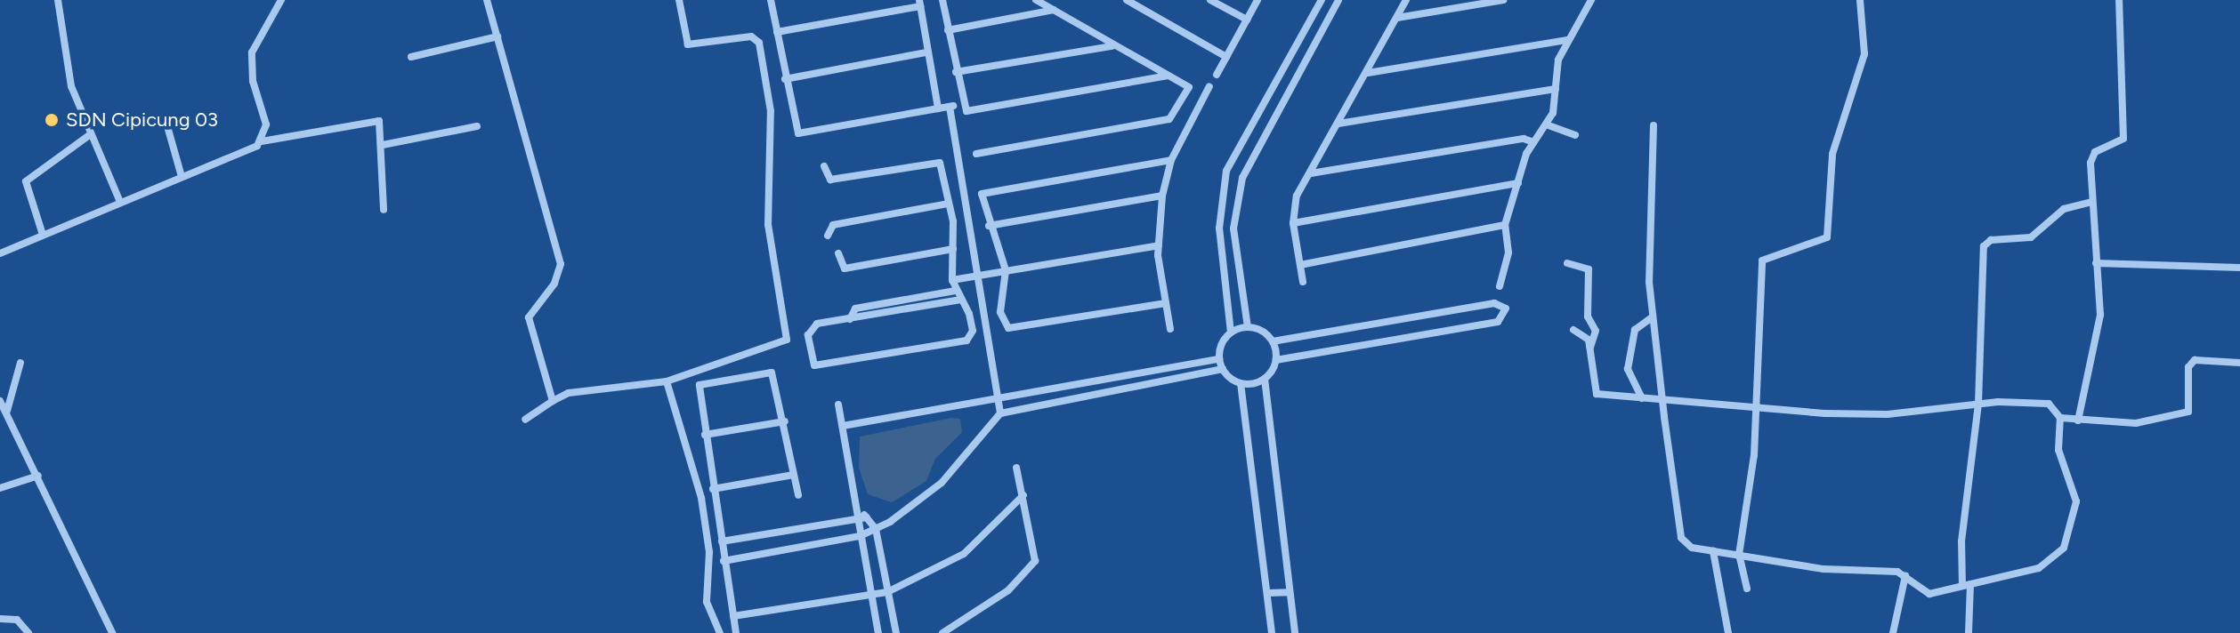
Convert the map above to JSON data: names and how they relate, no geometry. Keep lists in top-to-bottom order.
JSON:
{
  "places": ["SDN Cipicung 03"]
}
